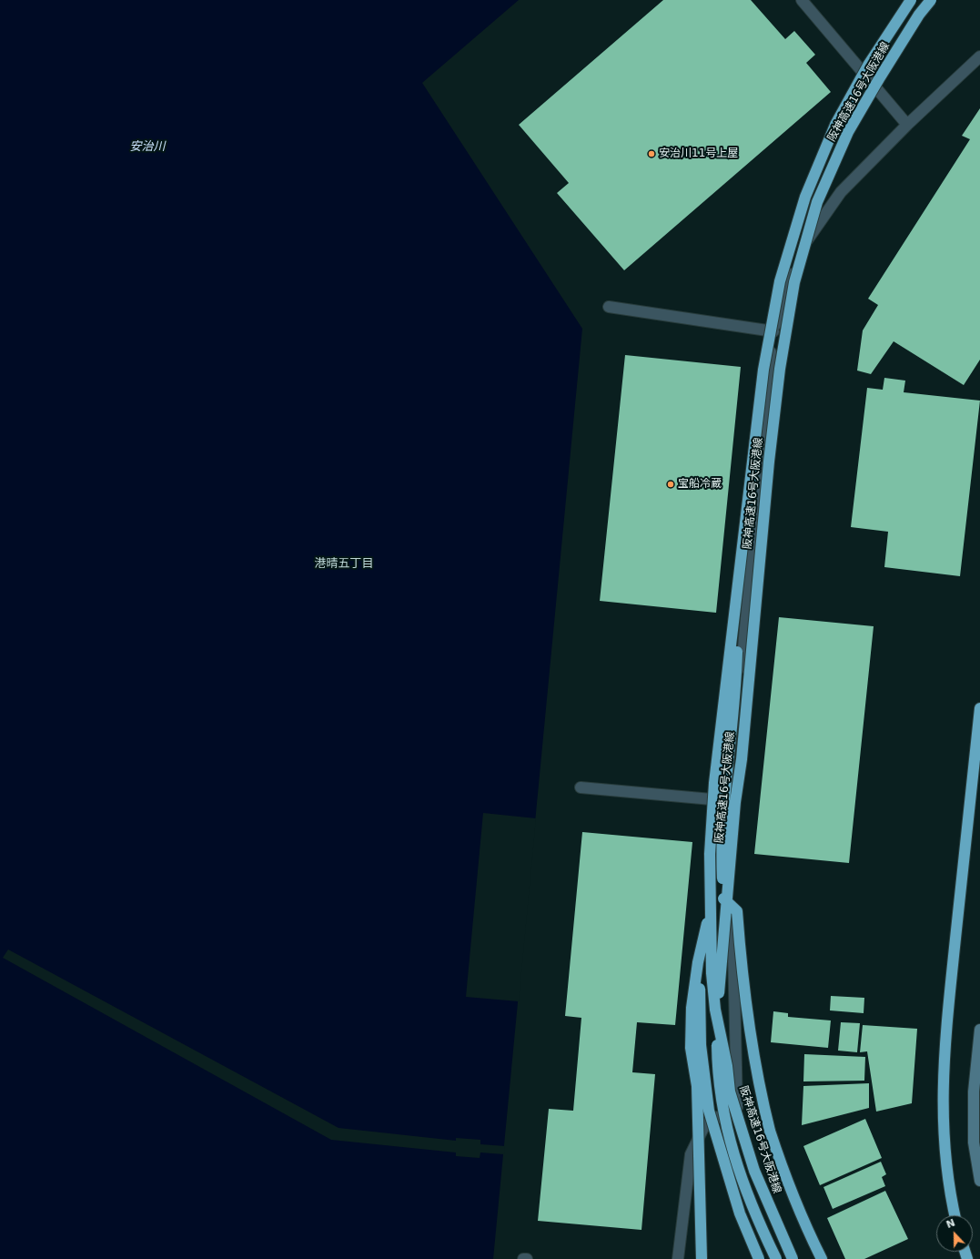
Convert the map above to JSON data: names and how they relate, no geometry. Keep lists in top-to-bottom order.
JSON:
{
  "streets": {
    "highway": ["阪神高速16号大阪港線"]
  },
  "districts": ["港晴五丁目"],
  "water": ["安治川"],
  "places": ["安治川11号上屋", "宝船冷蔵"],
  "north": "top"
}
